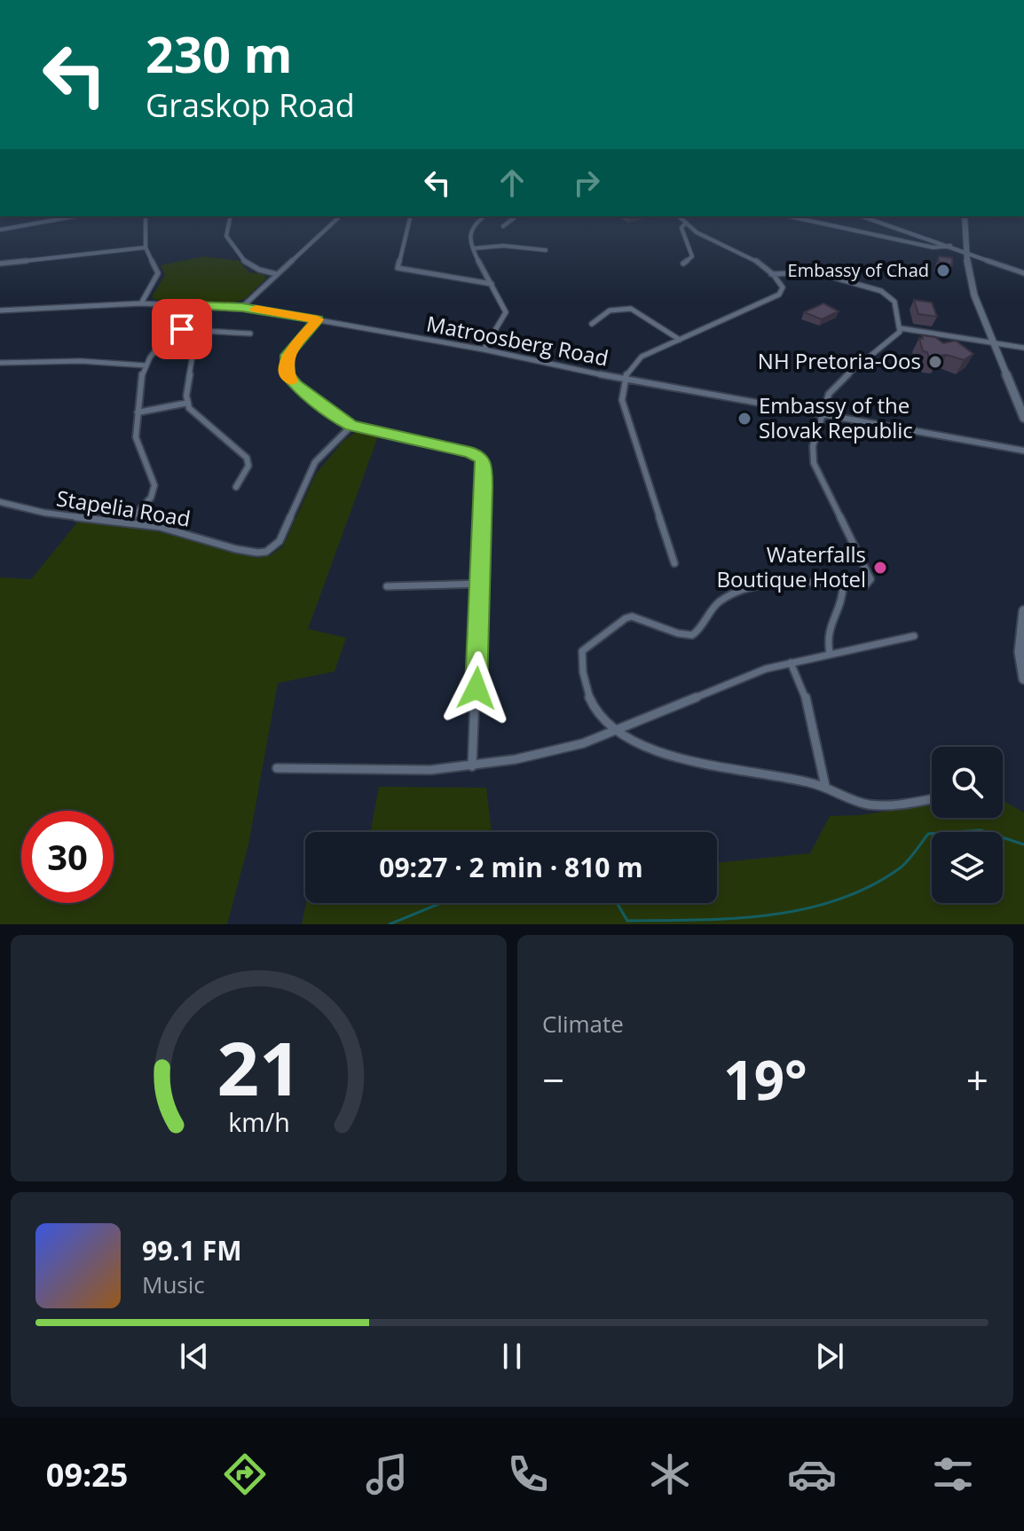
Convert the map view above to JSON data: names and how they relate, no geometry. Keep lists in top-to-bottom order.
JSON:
{
  "streets": {
    "street": ["Matroosberg Road", "Stapelia Road"]
  },
  "places": [
    "Embassy of Chad",
    "NH Pretoria-Oos",
    "Embassy of the Slovak Republic",
    "Waterfalls Boutique Hotel"
  ],
  "page": {
    "turn": ["230 m", "Graskop Road"],
    "limit": "30",
    "trip": "09:27 · 2 min · 810 m",
    "tile": "Climate",
    "heat": ["−", "19°", "+"],
    "song": ["99.1 FM", "Music"],
    "tabs": "09:25",
    "gauge": ["21", "km/h"]
  }
}
